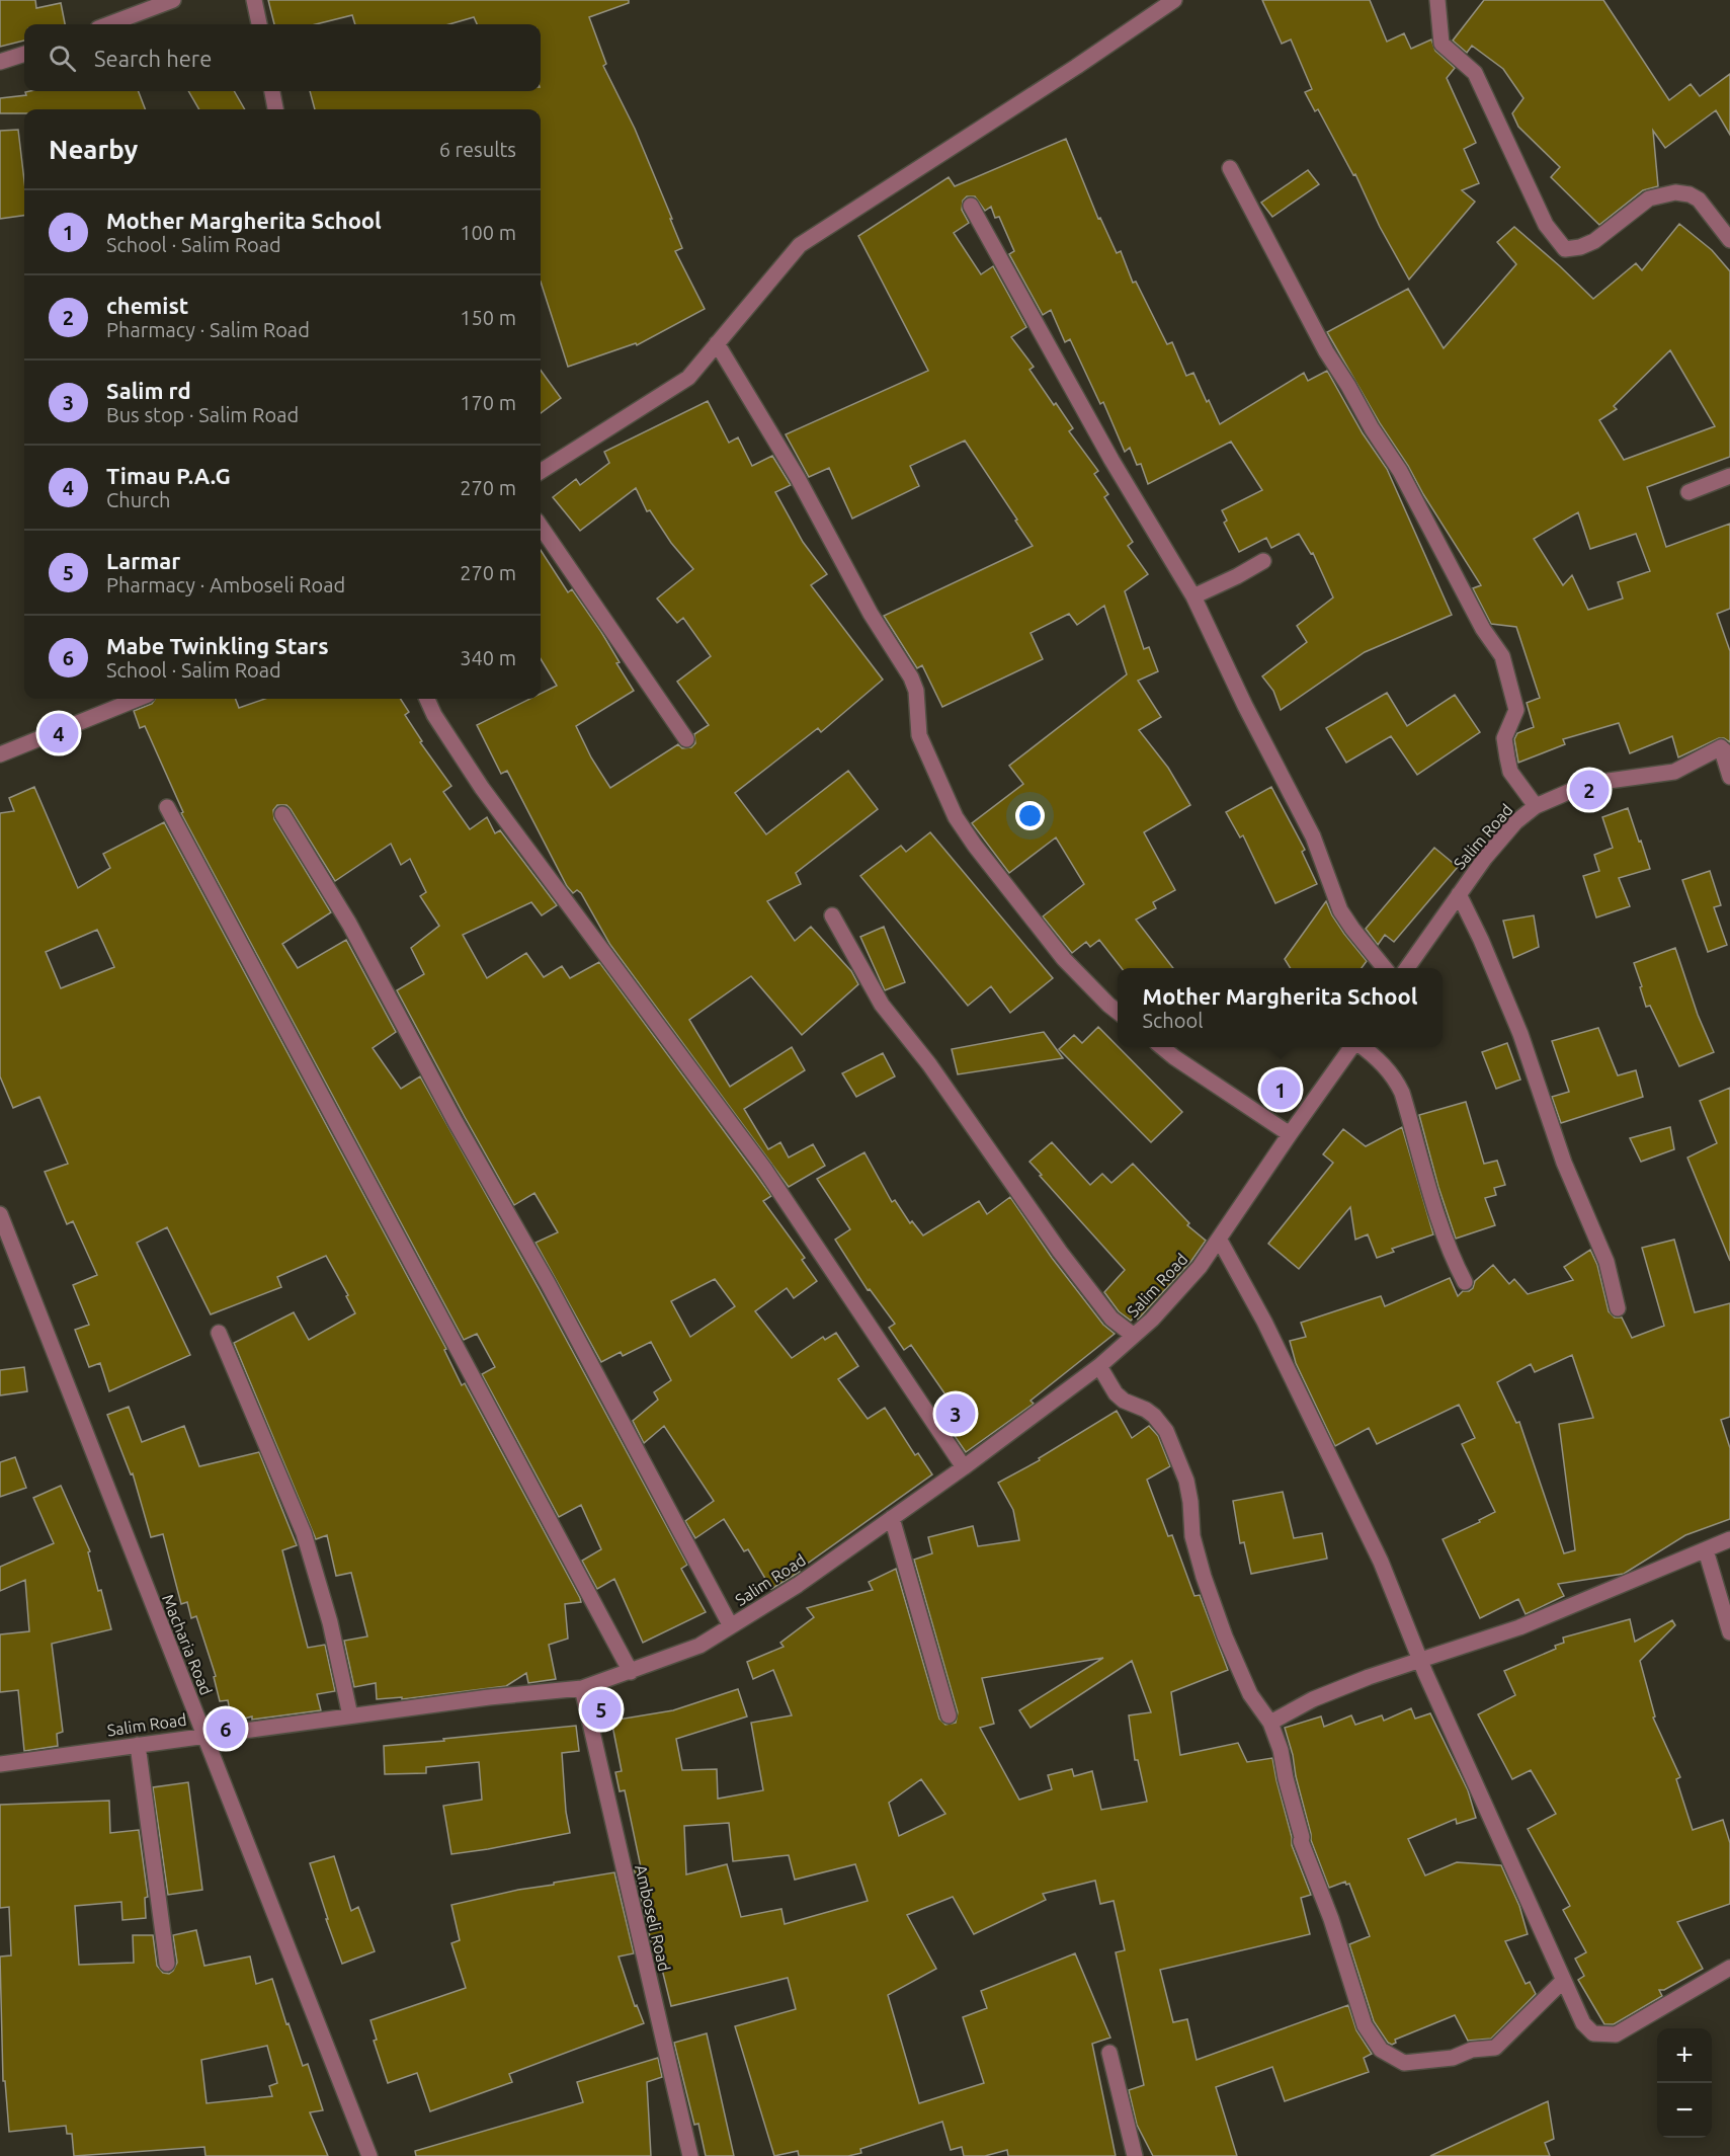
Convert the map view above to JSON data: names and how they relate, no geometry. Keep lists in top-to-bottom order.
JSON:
{
  "streets": {
    "street": ["Salim Road", "Macharia Road", "Amboseli Road"]
  },
  "crossings": [
    ["Salim Road", "Macharia Road"],
    ["Salim Road", "Amboseli Road"]
  ],
  "page": {
    "search": "Search here",
    "heading": ["Nearby", "6 results"],
    "list": [
      {
        "mark": "1",
        "name": "Mother Margherita School",
        "note": "School · Salim Road",
        "value": "100 m"
      },
      {
        "mark": "2",
        "name": "chemist",
        "note": "Pharmacy · Salim Road",
        "value": "150 m"
      },
      {
        "mark": "3",
        "name": "Salim rd",
        "note": "Bus stop · Salim Road",
        "value": "170 m"
      },
      {
        "mark": "4",
        "name": "Timau P.A.G",
        "note": "Church",
        "value": "270 m"
      },
      {
        "mark": "5",
        "name": "Larmar",
        "note": "Pharmacy · Amboseli Road",
        "value": "270 m"
      },
      {
        "mark": "6",
        "name": "Mabe Twinkling Stars",
        "note": "School · Salim Road",
        "value": "340 m"
      }
    ],
    "pins": [
      "4",
      "2",
      "1",
      "3",
      "5",
      "6"
    ],
    "popup": ["Mother Margherita School", "School"],
    "map_buttons": ["+", "−"]
  }
}
